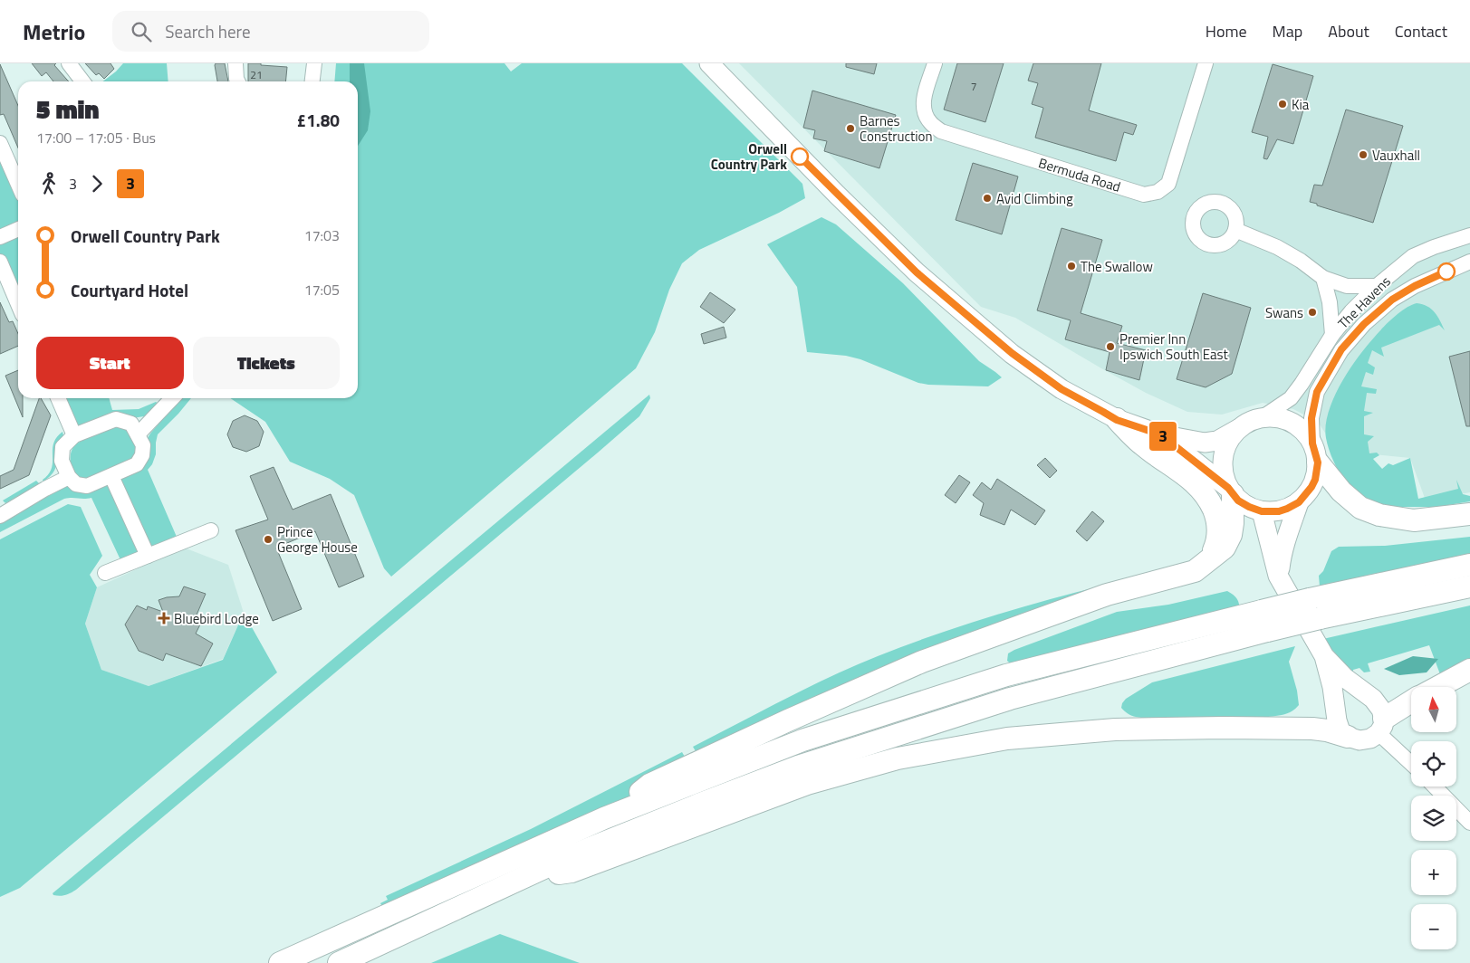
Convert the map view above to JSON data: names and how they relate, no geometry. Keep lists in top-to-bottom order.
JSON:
{
  "streets": {
    "street": ["Bermuda Road", "The Havens"]
  },
  "places": {
    "other": [
      "Kia",
      "Barnes Construction",
      "Vauxhall",
      "Orwell Country Park",
      "Avid Climbing",
      "The Swallow",
      "Swans",
      "Premier Inn Ipswich South East",
      "Prince George House"
    ],
    "health": ["Bluebird Lodge"]
  },
  "lines": ["bus line 3"],
  "house_numbers": ["21", "7"],
  "north": "top",
  "page": {
    "header": "Metrio",
    "search": "Search here",
    "nav": [
      "Home",
      "Map",
      "About",
      "Contact"
    ],
    "on_map": "3",
    "heading": ["5 min", "17:00 – 17:05 · Bus", "£1.80"],
    "legs": ["3", "3"],
    "list": [
      {
        "name": "Orwell Country Park",
        "value": "17:03"
      },
      {
        "name": "Courtyard Hotel",
        "value": "17:05"
      }
    ],
    "buttons": ["Start", "Tickets"],
    "map_buttons": ["+", "−"]
  }
}
